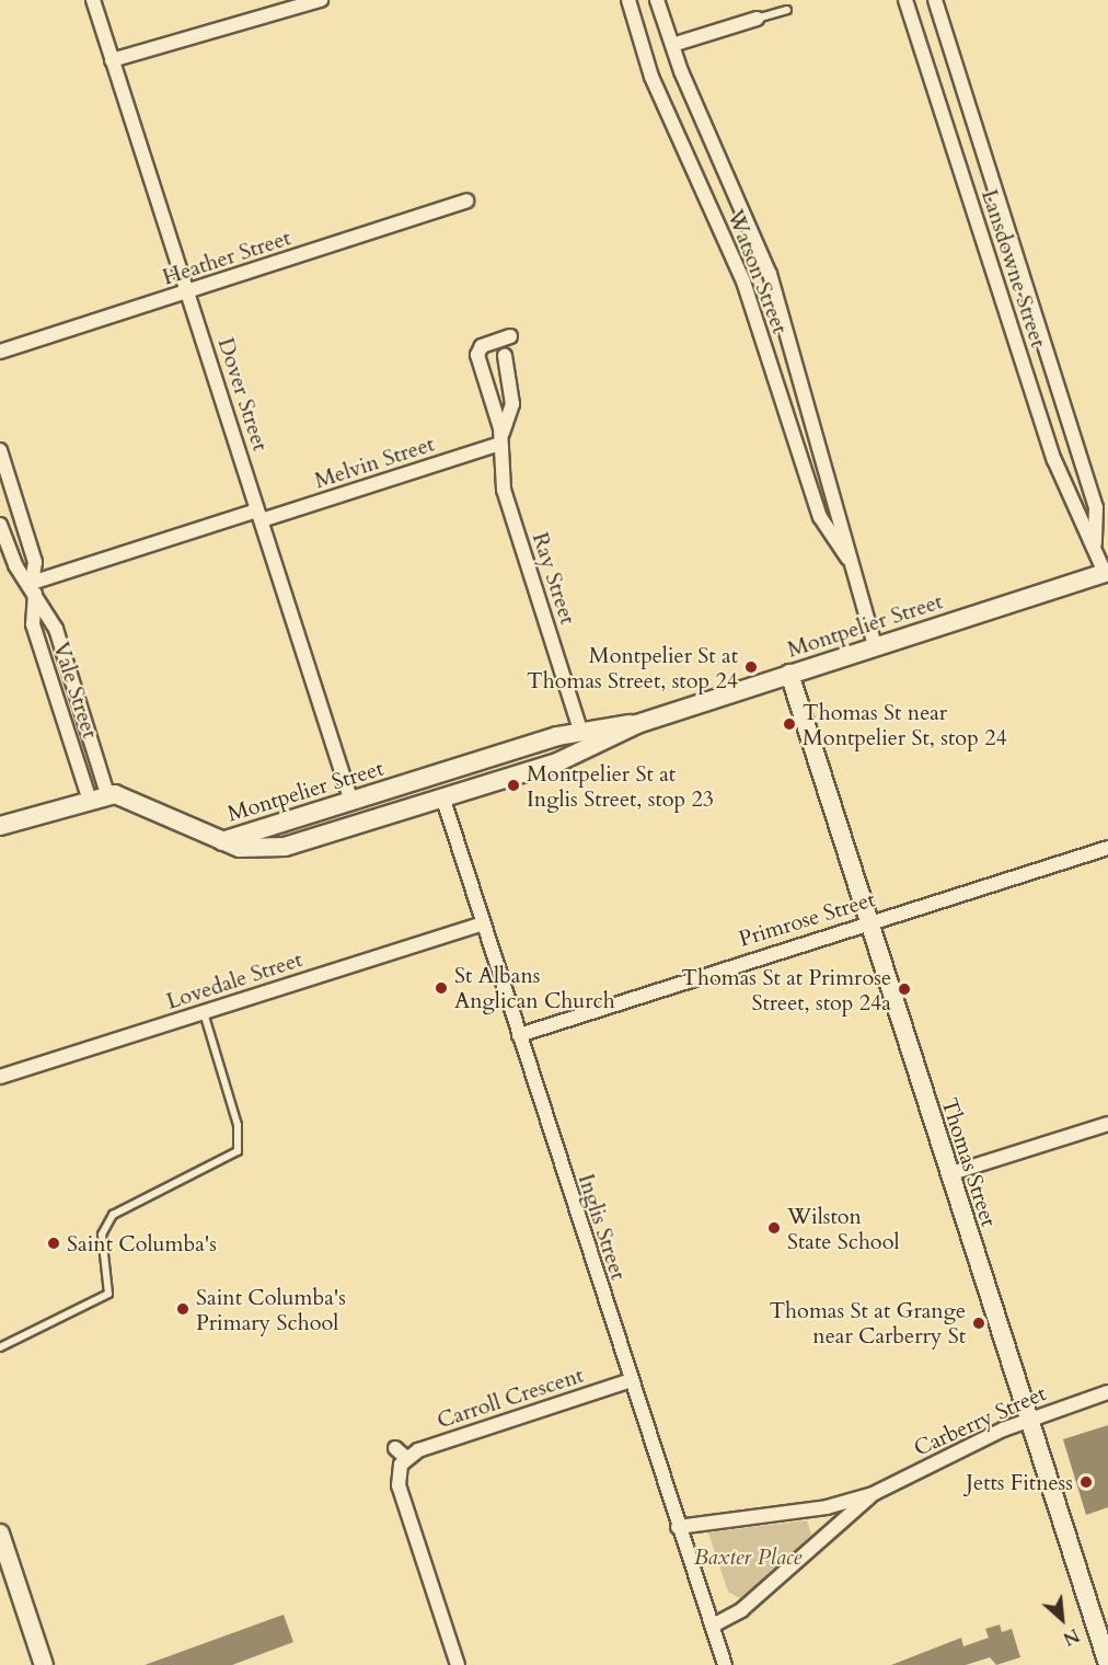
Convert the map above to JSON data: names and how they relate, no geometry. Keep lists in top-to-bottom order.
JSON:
{
  "streets": {
    "street": [
      "Heather Street",
      "Lansdowne Street",
      "Watson Street",
      "Dover Street",
      "Melvin Street",
      "Ray Street",
      "Montpelier Street",
      "Vale Street",
      "Primrose Street",
      "Lovedale Street",
      "Thomas Street",
      "Inglis Street",
      "Carroll Crescent",
      "Carberry Street"
    ]
  },
  "crossings": [
    ["Heather Street", "Dover Street"],
    ["Lansdowne Street", "Montpelier Street"],
    ["Watson Street", "Montpelier Street"],
    ["Dover Street", "Melvin Street"],
    ["Dover Street", "Montpelier Street"],
    ["Melvin Street", "Ray Street"],
    ["Melvin Street", "Vale Street"],
    ["Ray Street", "Montpelier Street"],
    ["Montpelier Street", "Thomas Street"],
    ["Montpelier Street", "Inglis Street"],
    ["Primrose Street", "Thomas Street"],
    ["Primrose Street", "Inglis Street"],
    ["Lovedale Street", "Inglis Street"],
    ["Thomas Street", "Carberry Street"],
    ["Inglis Street", "Carroll Crescent"],
    ["Inglis Street", "Carberry Street"]
  ],
  "parks": ["Baxter Place"],
  "places": [
    "Montpelier St at Thomas Street, stop 24",
    "Thomas St near Montpelier St, stop 24",
    "Montpelier St at Inglis Street, stop 23",
    "St Albans Anglican Church",
    "Thomas St at Primrose Street, stop 24a",
    "Wilston State School",
    "Saint Columba's",
    "Saint Columba's Primary School",
    "Thomas St at Grange near Carberry St",
    "Jetts Fitness"
  ],
  "north": "bottom right"
}
